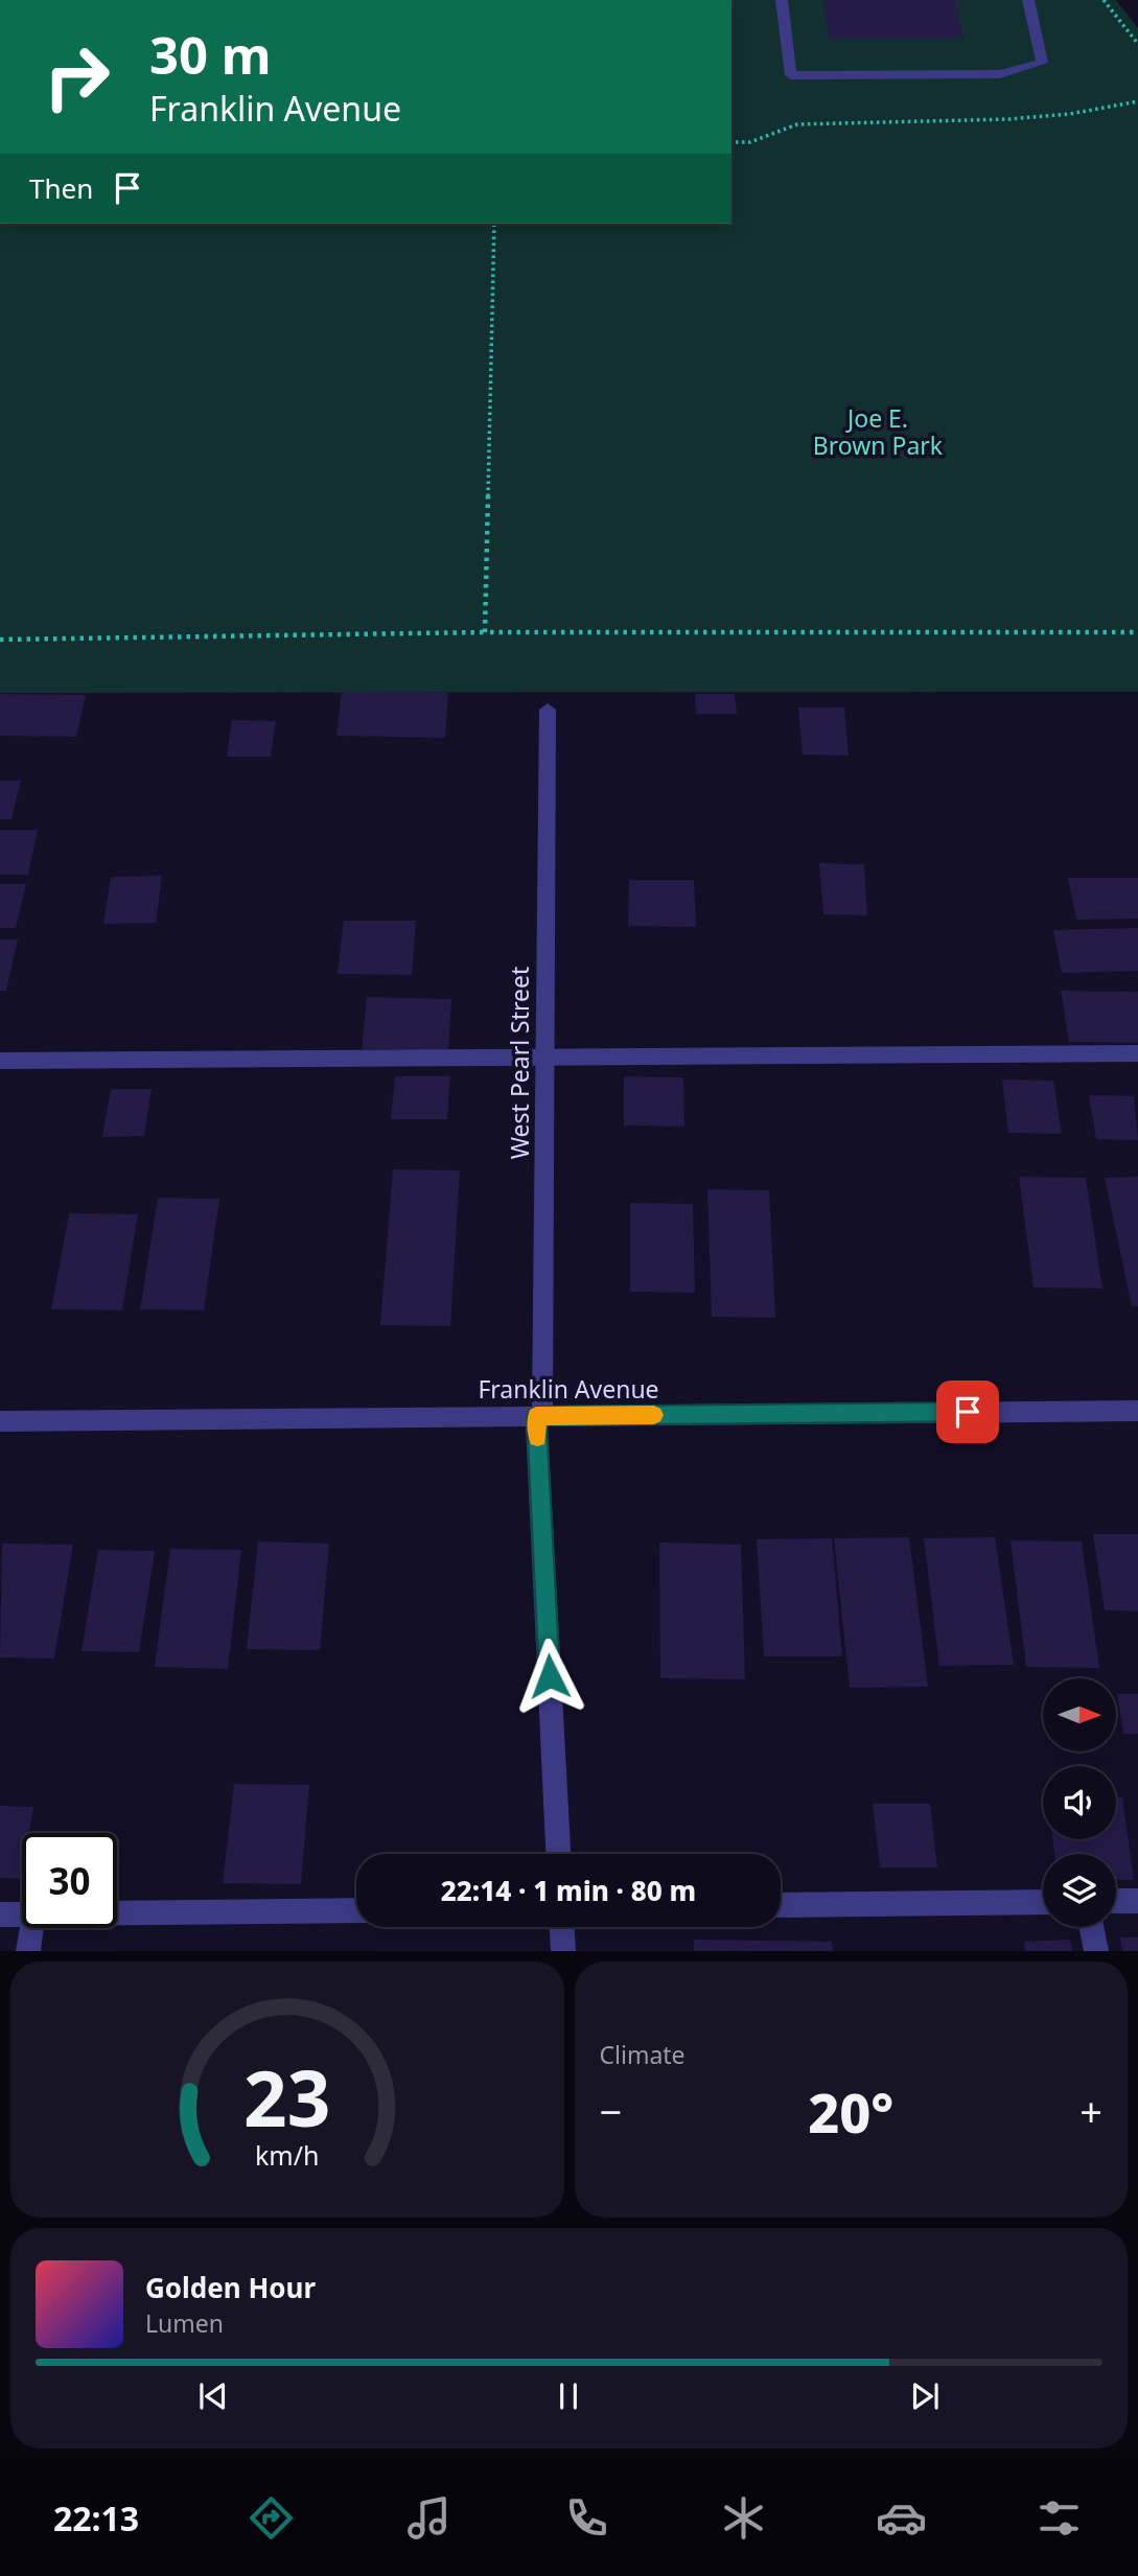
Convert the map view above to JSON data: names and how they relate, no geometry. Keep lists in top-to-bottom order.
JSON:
{
  "streets": {
    "street": ["West Pearl Street", "Franklin Avenue"]
  },
  "crossings": [
    ["West Pearl Street", "Franklin Avenue"]
  ],
  "parks": ["Joe E. Brown Park"],
  "north": "right",
  "page": {
    "turn": ["30 m", "Franklin Avenue"],
    "then": "Then",
    "limit": "30",
    "trip": "22:14 · 1 min · 80 m",
    "tile": "Climate",
    "heat": ["−", "20°", "+"],
    "song": ["Golden Hour", "Lumen"],
    "tabs": "22:13",
    "gauge": ["23", "km/h"]
  }
}
